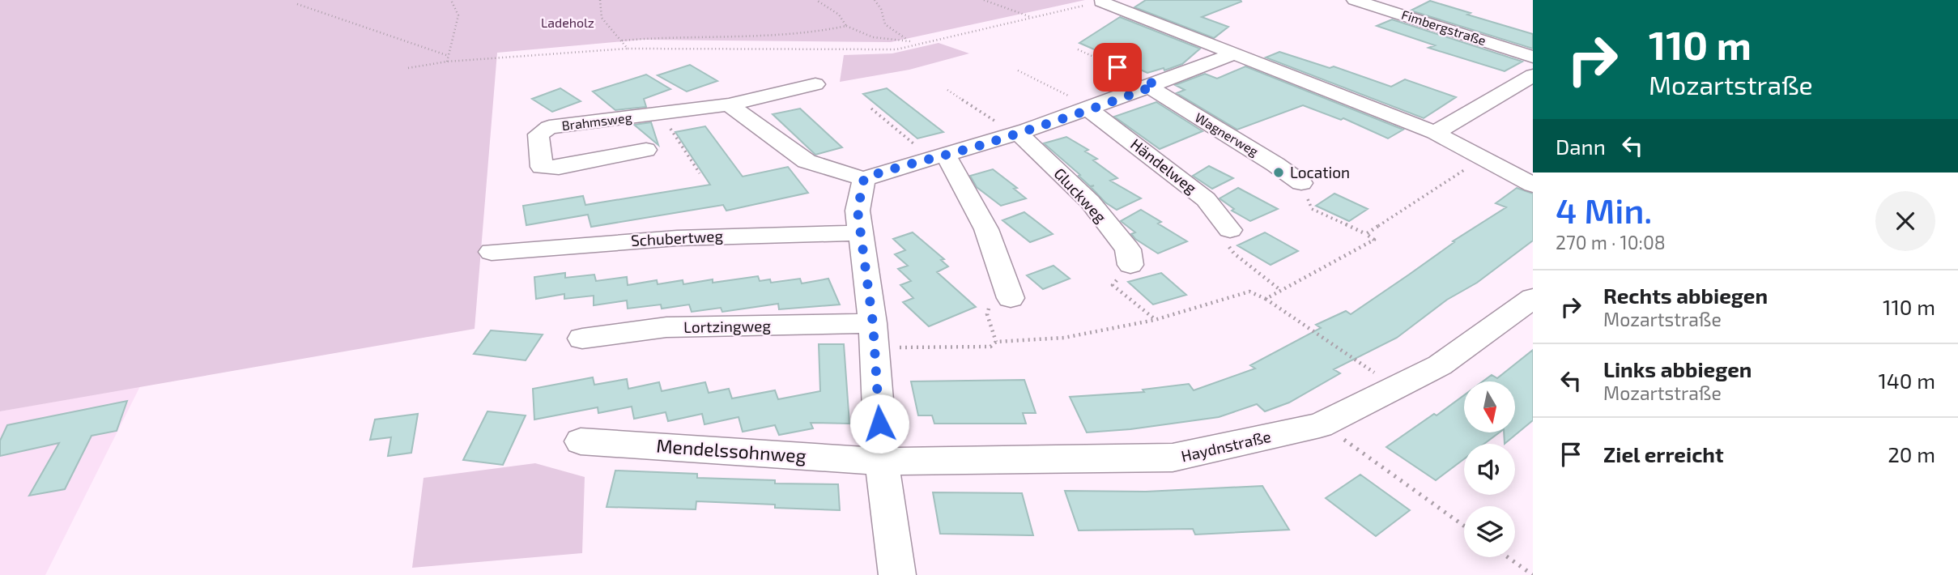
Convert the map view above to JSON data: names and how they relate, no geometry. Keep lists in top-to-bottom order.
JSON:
{
  "streets": {
    "street": [
      "Fimbergstraße",
      "Brahmsweg",
      "Wagnerweg",
      "Händelweg",
      "Gluckweg",
      "Schubertweg",
      "Lortzingweg",
      "Haydnstraße",
      "Mendelssohnweg"
    ]
  },
  "crossings": [
    ["Haydnstraße", "Mendelssohnweg"]
  ],
  "parks": ["Ladeholz"],
  "places": ["Location"],
  "north": "bottom",
  "page": {
    "turn": ["110 m", "Mozartstraße"],
    "then": "Dann",
    "heading": ["4 Min.", "270 m · 10:08"],
    "list": [
      {
        "name": "Rechts abbiegen",
        "note": "Mozartstraße",
        "value": "110 m"
      },
      {
        "name": "Links abbiegen",
        "note": "Mozartstraße",
        "value": "140 m"
      },
      {
        "name": "Ziel erreicht",
        "value": "20 m"
      }
    ]
  }
}
